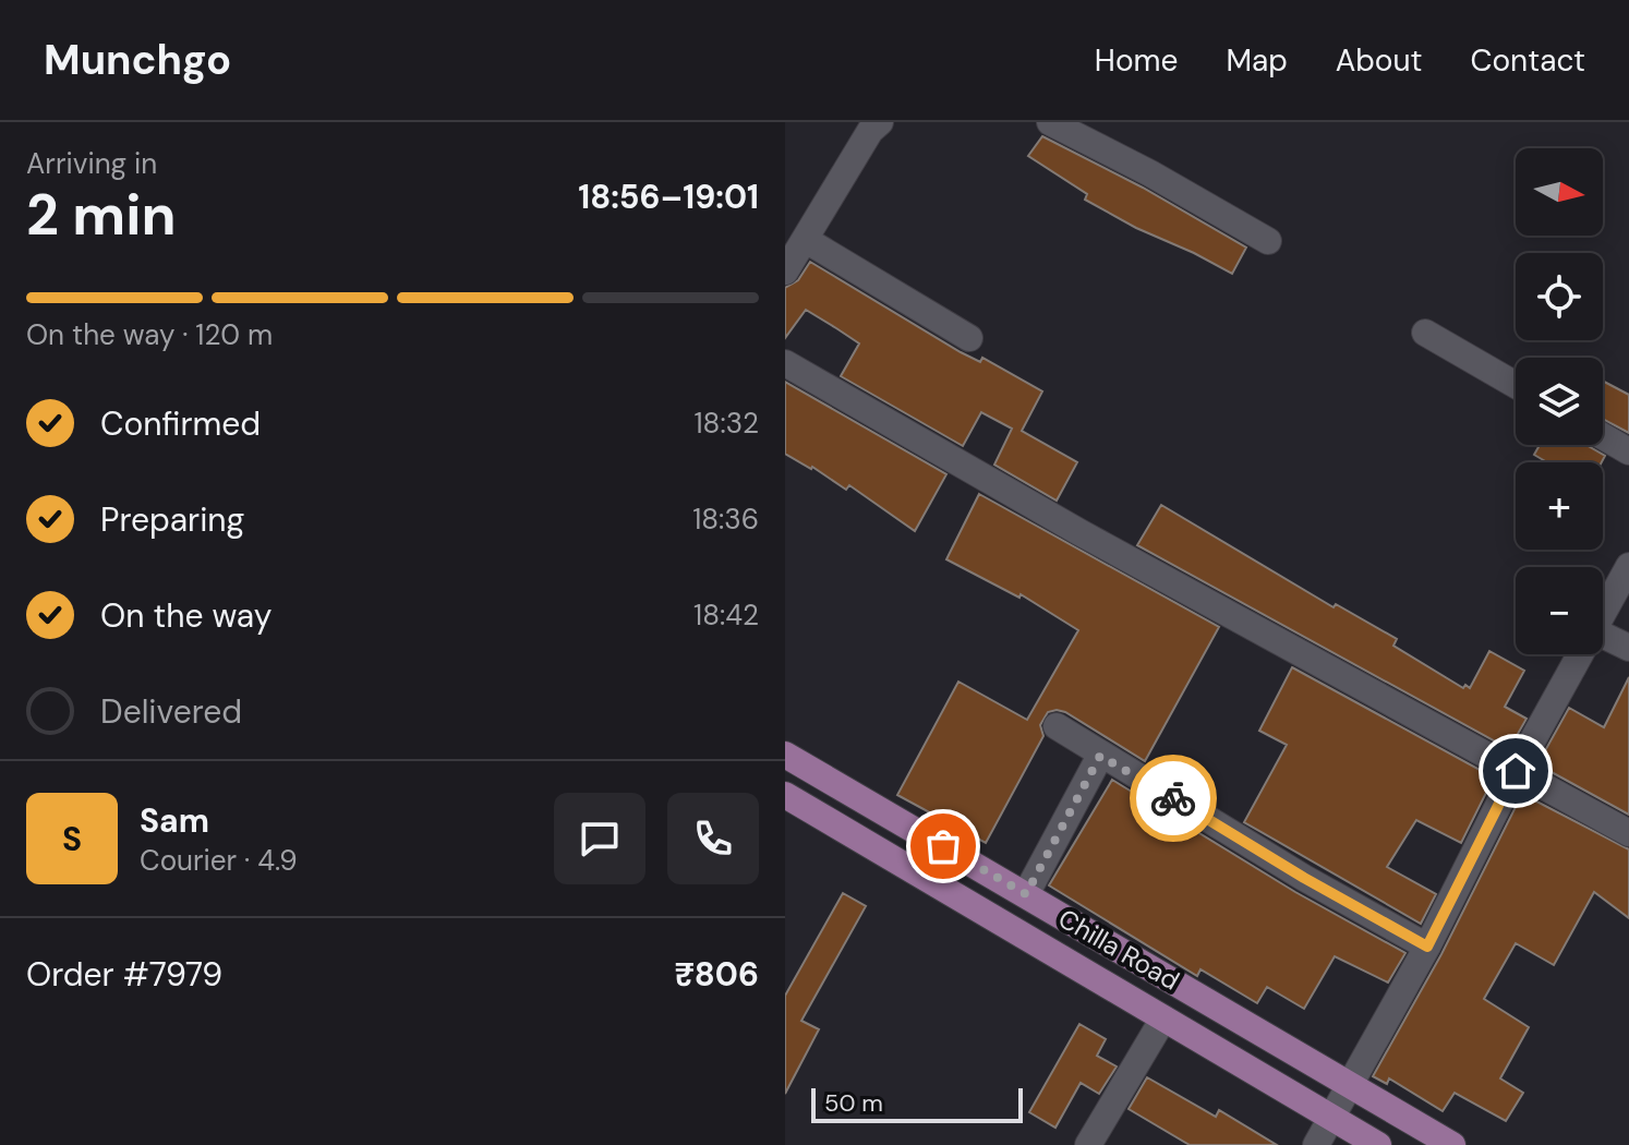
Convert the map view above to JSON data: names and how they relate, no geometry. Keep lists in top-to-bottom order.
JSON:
{
  "streets": {
    "main road": ["Chilla Road"]
  },
  "scale_bar": "50 m",
  "north": "right",
  "page": {
    "header": "Munchgo",
    "nav": [
      "Home",
      "Map",
      "About",
      "Contact"
    ],
    "heading": ["2 min", "Arriving in", "18:56–19:01"],
    "panel": [
      "Sam",
      "Courier · 4.9",
      "Order #7979",
      "₹806"
    ],
    "map_buttons": ["+", "−"],
    "bar": "On the way · 120 m",
    "list": [
      ["Confirmed", "18:32"],
      ["Preparing", "18:36"],
      ["On the way", "18:42"],
      "Delivered"
    ],
    "round": "S",
    "scale": "50 m"
  }
}
